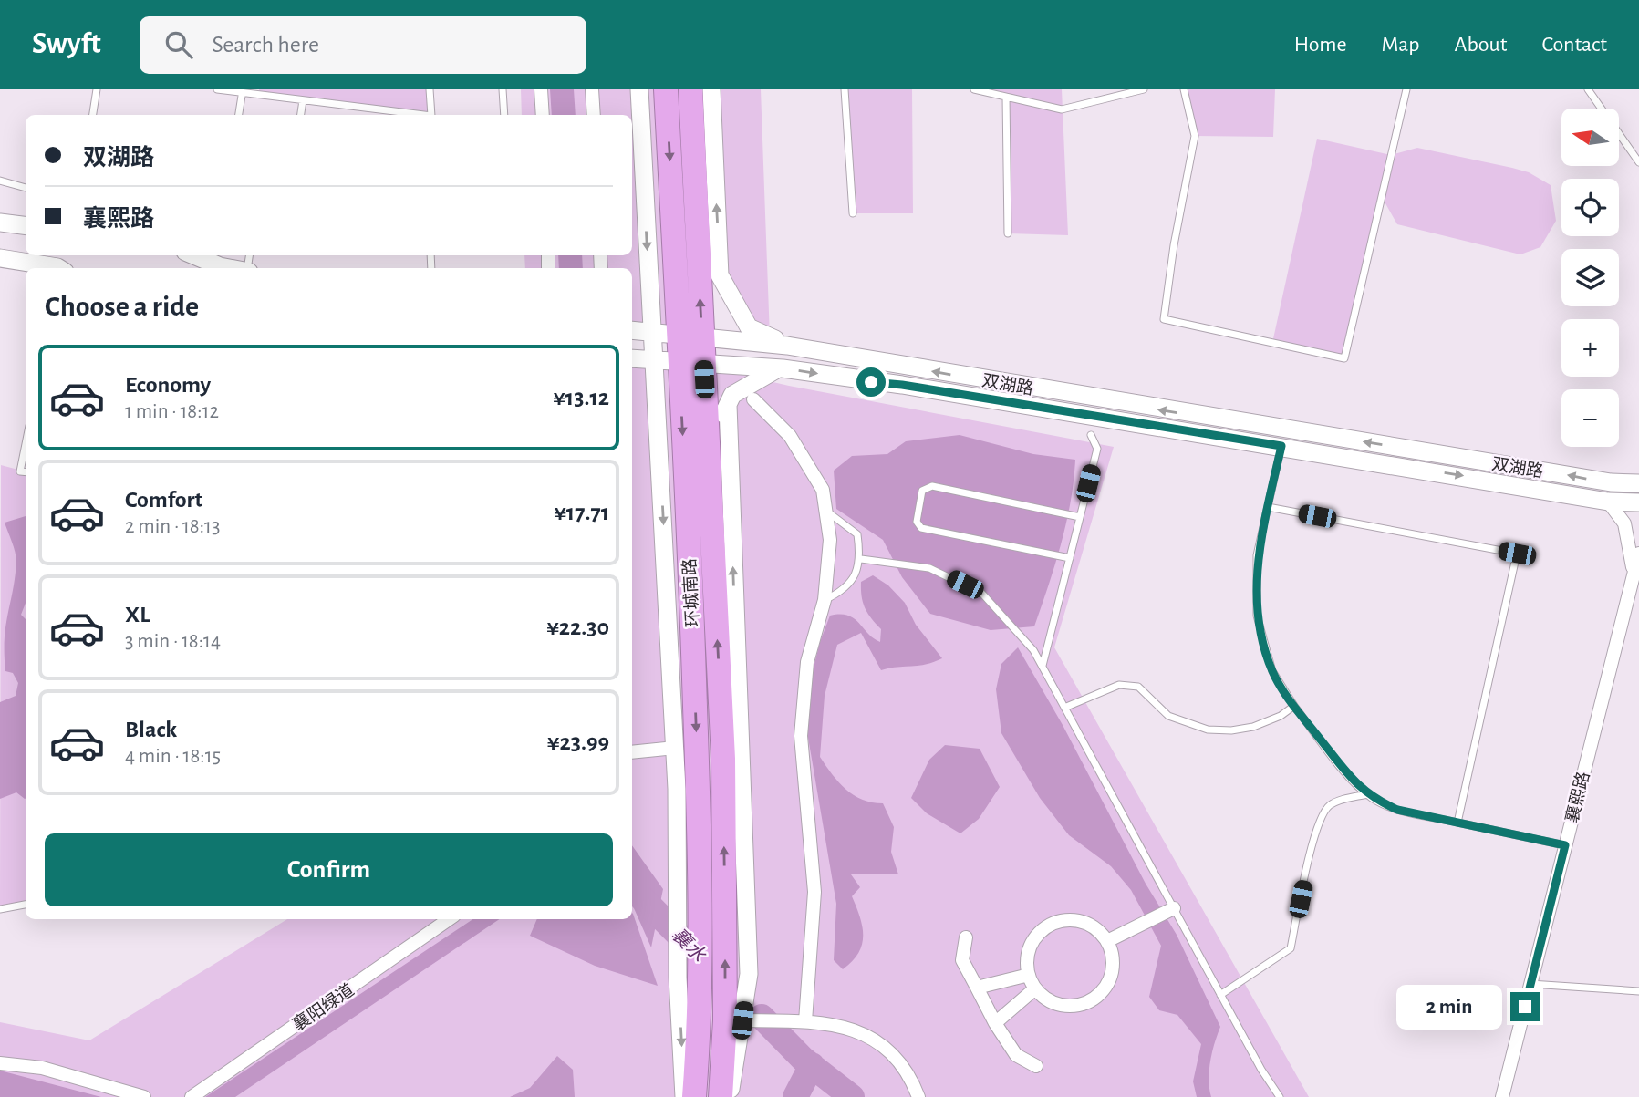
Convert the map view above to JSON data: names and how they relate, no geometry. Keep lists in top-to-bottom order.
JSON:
{
  "streets": {
    "highway": ["环城南路"],
    "main road": ["双湖路"],
    "street": ["襄熙路", "襄阳绿道"]
  },
  "crossings": [
    ["双湖路", "环城南路"]
  ],
  "water": ["襄水"],
  "north": "left",
  "page": {
    "header": "Swyft",
    "search": "Search here",
    "nav": [
      "Home",
      "Map",
      "About",
      "Contact"
    ],
    "map_buttons": ["+", "−"],
    "banner": ["双湖路", "襄熙路"],
    "heading": "Choose a ride",
    "list": [
      {
        "name": "Economy",
        "note": "1 min · 18:12",
        "value": "¥13.12"
      },
      {
        "name": "Comfort",
        "note": "2 min · 18:13",
        "value": "¥17.71"
      },
      {
        "name": "XL",
        "note": "3 min · 18:14",
        "value": "¥22.30"
      },
      {
        "name": "Black",
        "note": "4 min · 18:15",
        "value": "¥23.99"
      }
    ],
    "buttons": "Confirm",
    "bubble": "2 min"
  }
}
